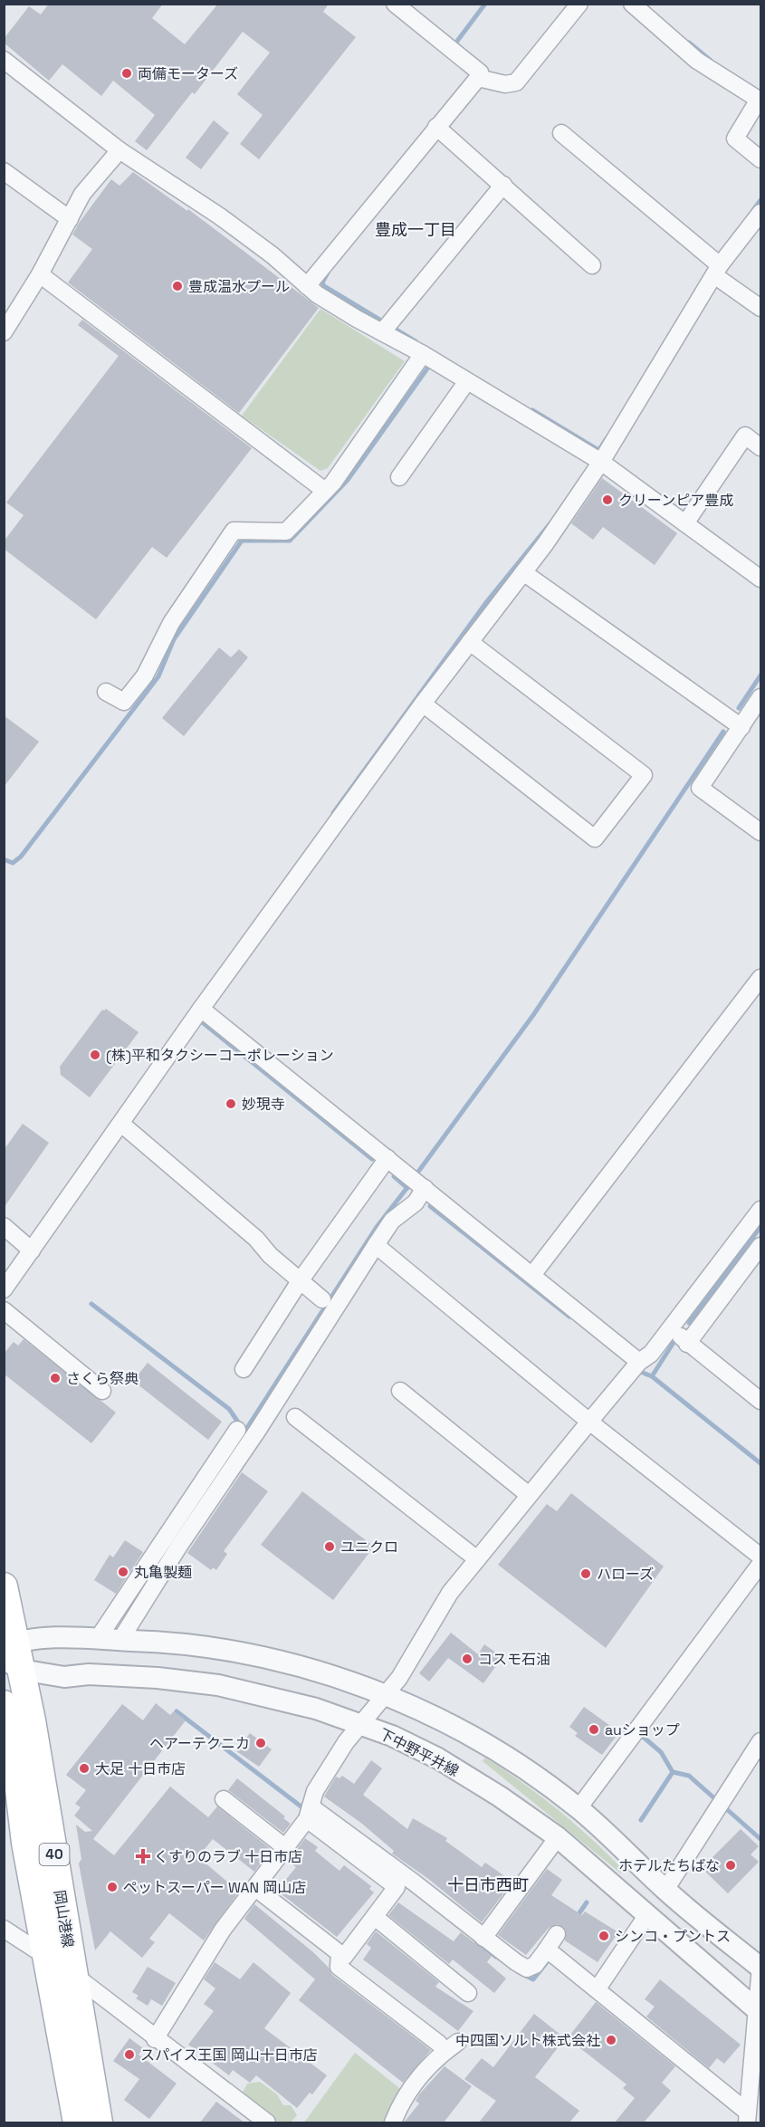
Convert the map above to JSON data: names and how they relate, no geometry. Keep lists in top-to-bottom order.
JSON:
{
  "streets": {
    "main road": ["40", "岡山港線"],
    "street": ["下中野平井線"]
  },
  "crossings": [
    ["下中野平井線", "岡山港線"]
  ],
  "districts": ["豊成一丁目", "十日市西町"],
  "places": {
    "other": [
      "両備モーターズ",
      "豊成温水プール",
      "クリーンピア豊成",
      "(株)平和タクシーコーポレーション",
      "妙現寺",
      "さくら祭典",
      "ユニクロ",
      "丸亀製麺",
      "ハローズ",
      "コスモ石油",
      "auショップ",
      "ヘアーテクニカ",
      "大足 十日市店",
      "ホテルたちばな",
      "ペットスーパー WAN 岡山店",
      "シンコ・プントス",
      "中四国ソルト株式会社",
      "スパイス王国 岡山十日市店"
    ],
    "health": ["くすりのラブ 十日市店"]
  }
}
